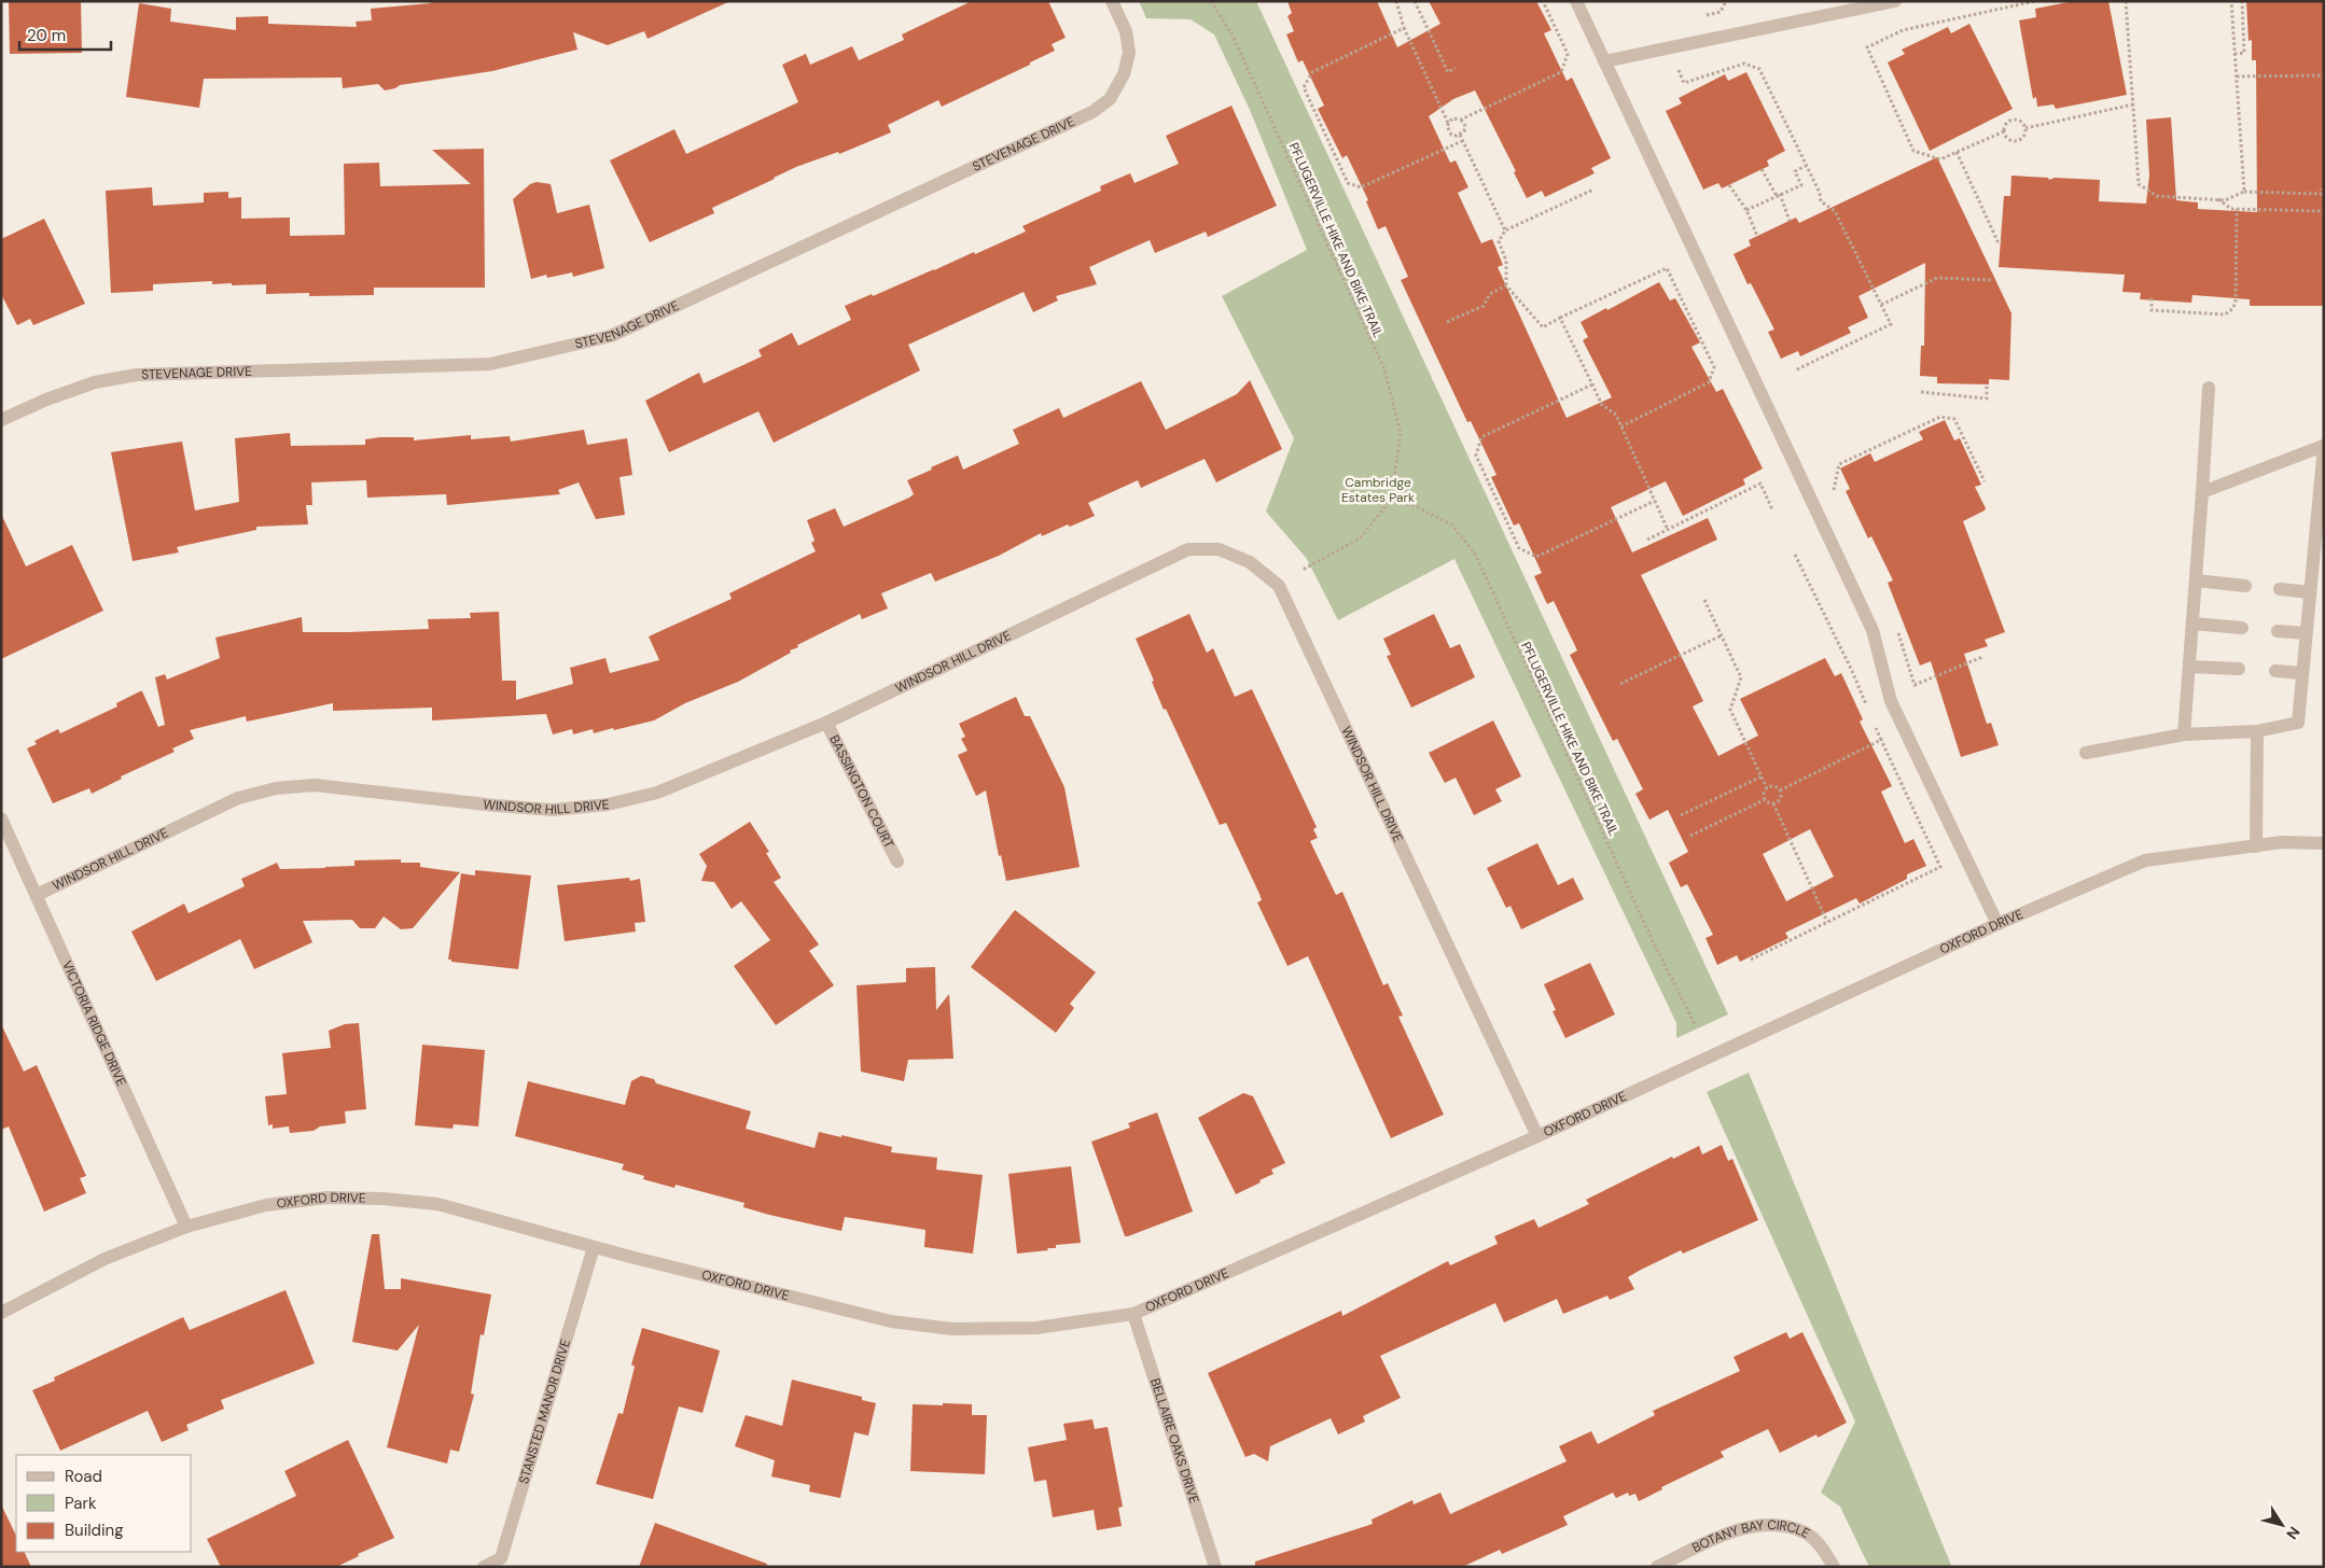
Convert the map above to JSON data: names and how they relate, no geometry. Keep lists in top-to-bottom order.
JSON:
{
  "streets": {
    "street": [
      "STEVENAGE DRIVE",
      "WINDSOR HILL DRIVE",
      "BASSINGTON COURT",
      "OXFORD DRIVE",
      "VICTORIA RIDGE DRIVE",
      "STANSTED MANOR DRIVE",
      "BELLAIRE OAKS DRIVE",
      "BOTANY BAY CIRCLE"
    ],
    "path": ["PFLUGERVILLE HIKE AND BIKE TRAIL"]
  },
  "crossings": [
    ["WINDSOR HILL DRIVE", "BASSINGTON COURT"],
    ["WINDSOR HILL DRIVE", "OXFORD DRIVE"],
    ["WINDSOR HILL DRIVE", "VICTORIA RIDGE DRIVE"],
    ["OXFORD DRIVE", "VICTORIA RIDGE DRIVE"],
    ["OXFORD DRIVE", "STANSTED MANOR DRIVE"],
    ["OXFORD DRIVE", "BELLAIRE OAKS DRIVE"]
  ],
  "parks": ["Cambridge Estates Park"],
  "legend": ["Road", "Park", "Building"],
  "scale_bar": "20 m",
  "north": "bottom right"
}
